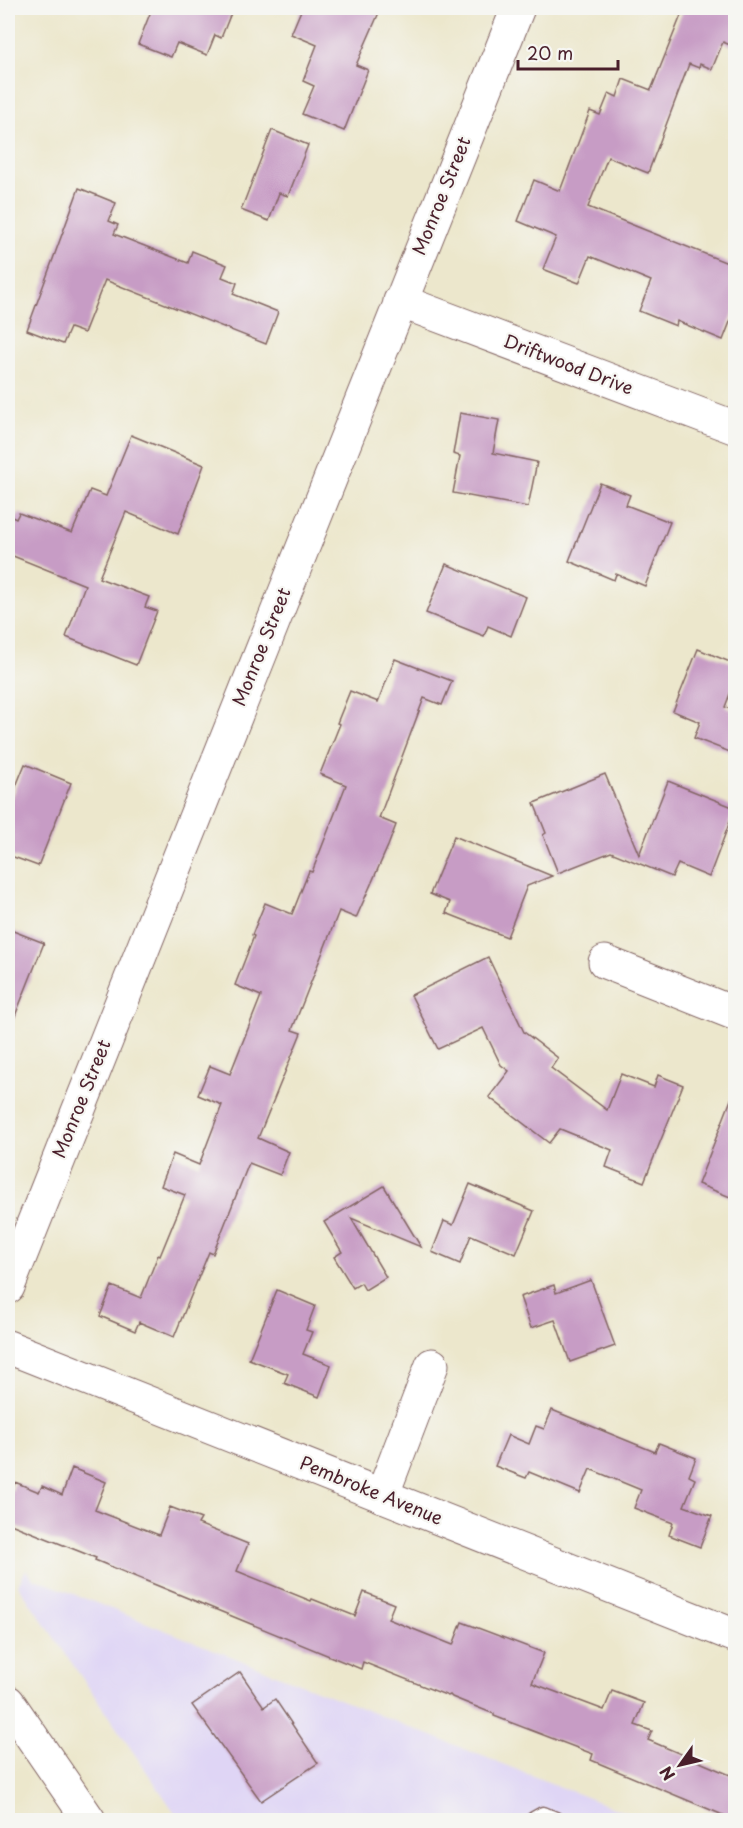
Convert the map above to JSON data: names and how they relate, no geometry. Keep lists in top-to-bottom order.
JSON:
{
  "streets": {
    "street": ["Monroe Street", "Driftwood Drive", "Pembroke Avenue"]
  },
  "crossings": [
    ["Monroe Street", "Driftwood Drive"]
  ],
  "scale_bar": "20 m",
  "north": "bottom left"
}
